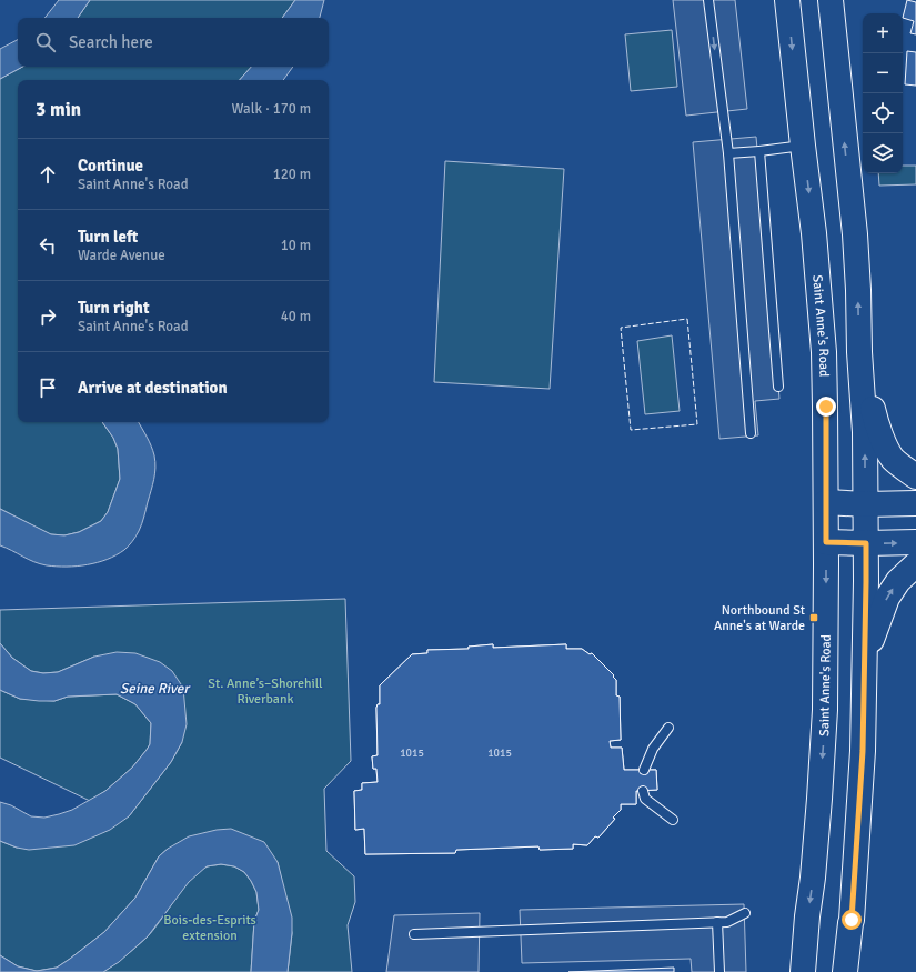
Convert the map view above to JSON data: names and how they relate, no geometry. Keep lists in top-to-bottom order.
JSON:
{
  "streets": {
    "main road": ["Saint Anne's Road"]
  },
  "water": ["Seine River"],
  "parks": ["St. Anne’s–Shorehill Riverbank", "Bois-des-Esprits extension"],
  "places": {
    "transit": ["Northbound St Anne's at Warde"]
  },
  "house_numbers": ["1015", "1015"],
  "page": {
    "map_buttons": ["+", "−"],
    "search": "Search here",
    "heading": ["3 min", "Walk · 170 m"],
    "list": [
      ["Continue", "Saint Anne's Road", "120 m"],
      ["Turn left", "Warde Avenue", "10 m"],
      ["Turn right", "Saint Anne's Road", "40 m"],
      "Arrive at destination"
    ]
  }
}
